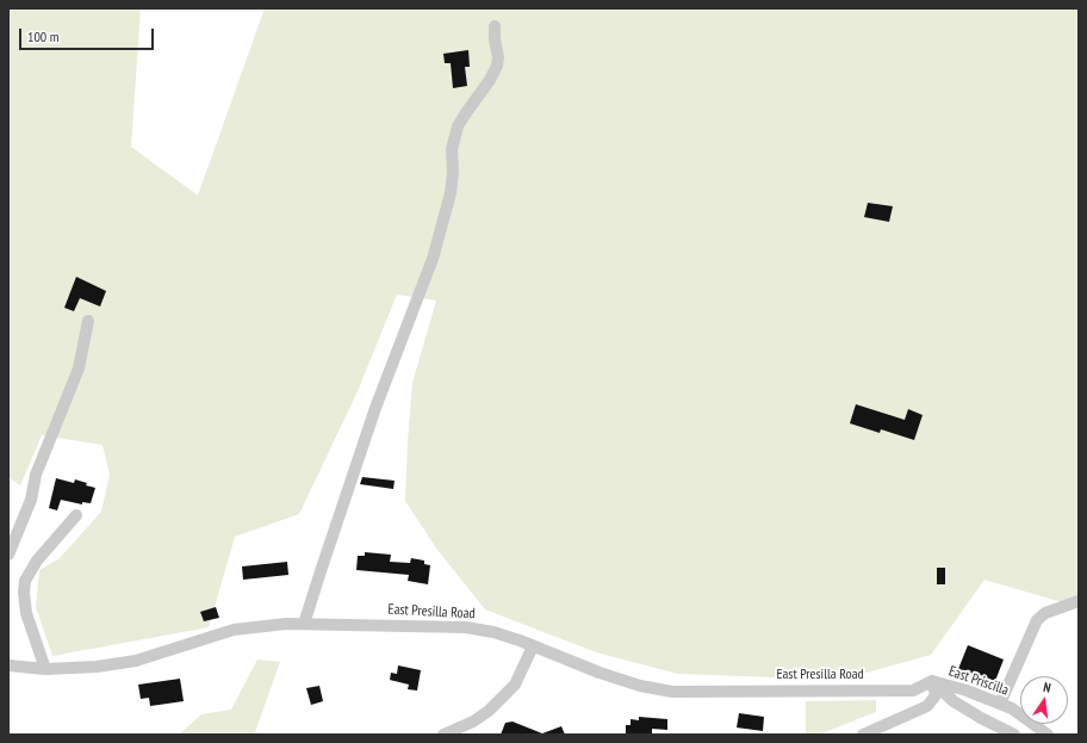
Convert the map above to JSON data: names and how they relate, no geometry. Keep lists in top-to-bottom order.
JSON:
{
  "streets": {
    "street": ["East Presilla Road", "East Priscilla"]
  },
  "crossings": [
    ["East Presilla Road", "East Priscilla"]
  ],
  "scale_bar": "100 m",
  "north": "top"
}
